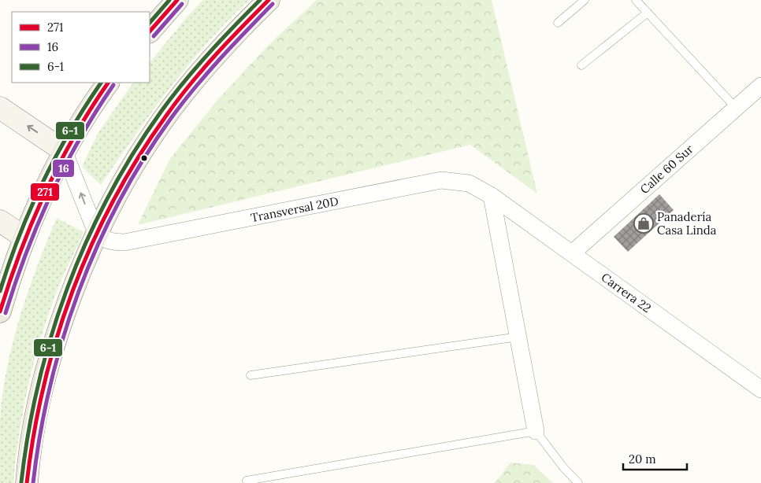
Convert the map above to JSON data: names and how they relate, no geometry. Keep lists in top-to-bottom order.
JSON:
{
  "streets": {
    "street": ["Calle 60 Sur", "Transversal 20D", "Carrera 22"]
  },
  "crossings": [
    ["Calle 60 Sur", "Carrera 22"],
    ["Transversal 20D", "Carrera 22"]
  ],
  "places": {
    "shop": ["Panadería Casa Linda"]
  },
  "lines": ["transit line 271", "transit line 6-1", "transit line 16"],
  "legend": ["271", "16", "6-1"],
  "scale_bar": "20 m"
}
